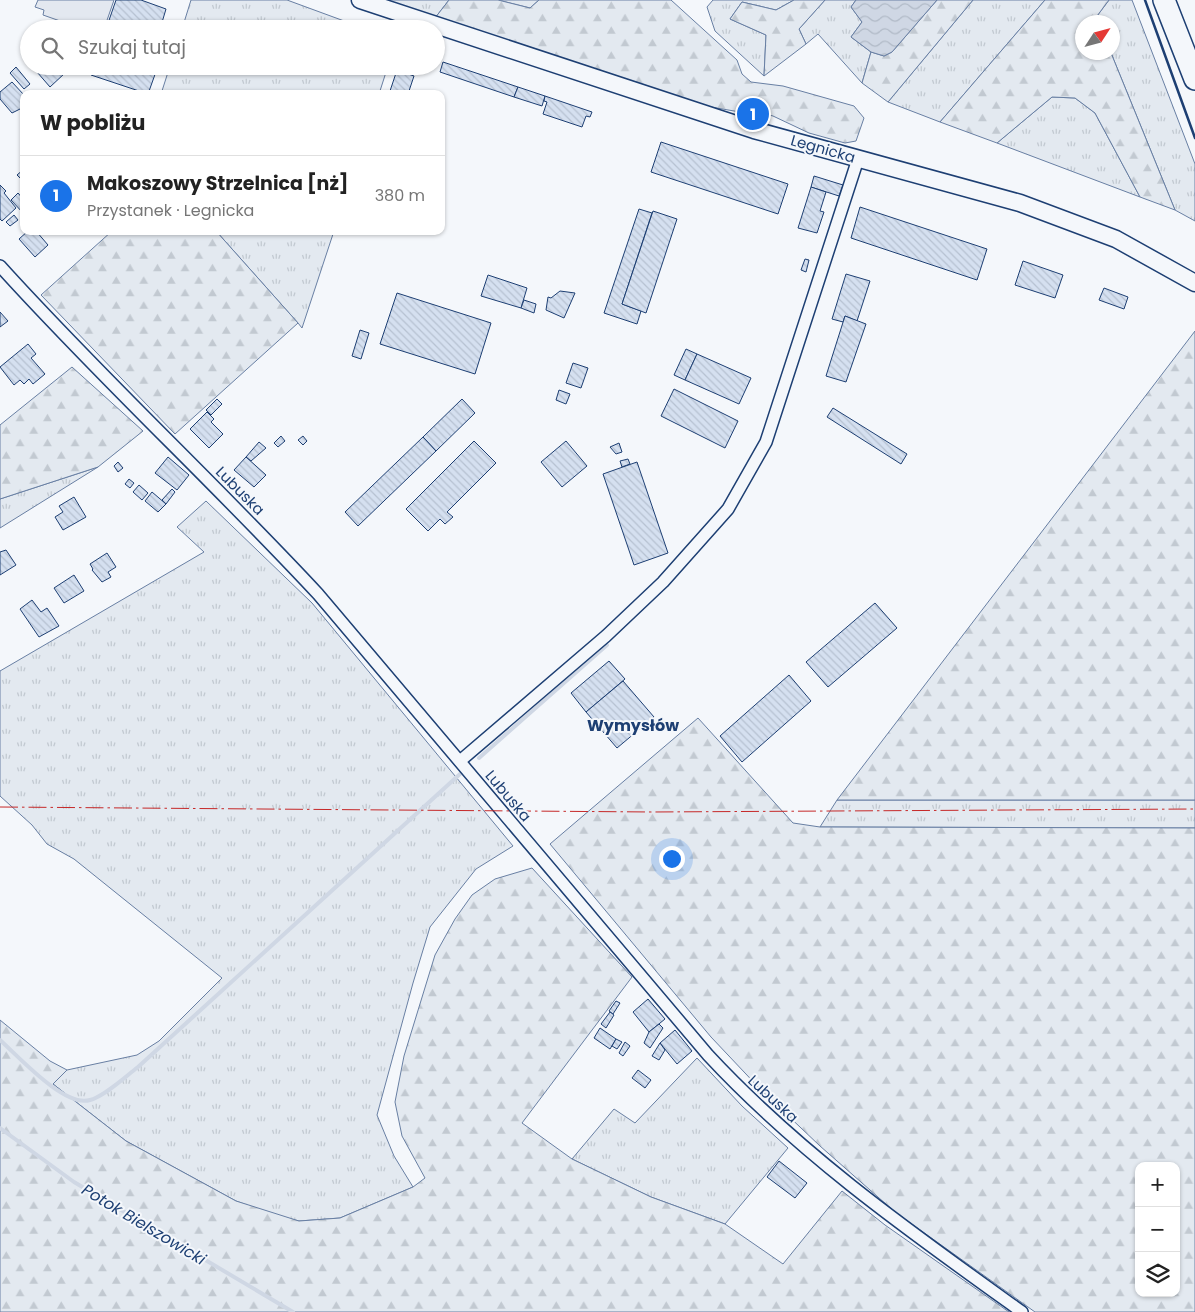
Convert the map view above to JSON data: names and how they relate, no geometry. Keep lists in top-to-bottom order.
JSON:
{
  "streets": {
    "main road": ["Legnicka"],
    "street": ["Lubuska"]
  },
  "districts": ["Wymysłów"],
  "water": ["Potok Bielszowicki"],
  "north": "top right",
  "page": {
    "search": "Szukaj tutaj",
    "heading": "W pobliżu",
    "pins": "1",
    "list": [
      {
        "mark": "1",
        "name": "Makoszowy Strzelnica [nż]",
        "note": "Przystanek · Legnicka",
        "value": "380 m"
      }
    ],
    "map_buttons": ["+", "−"]
  }
}
